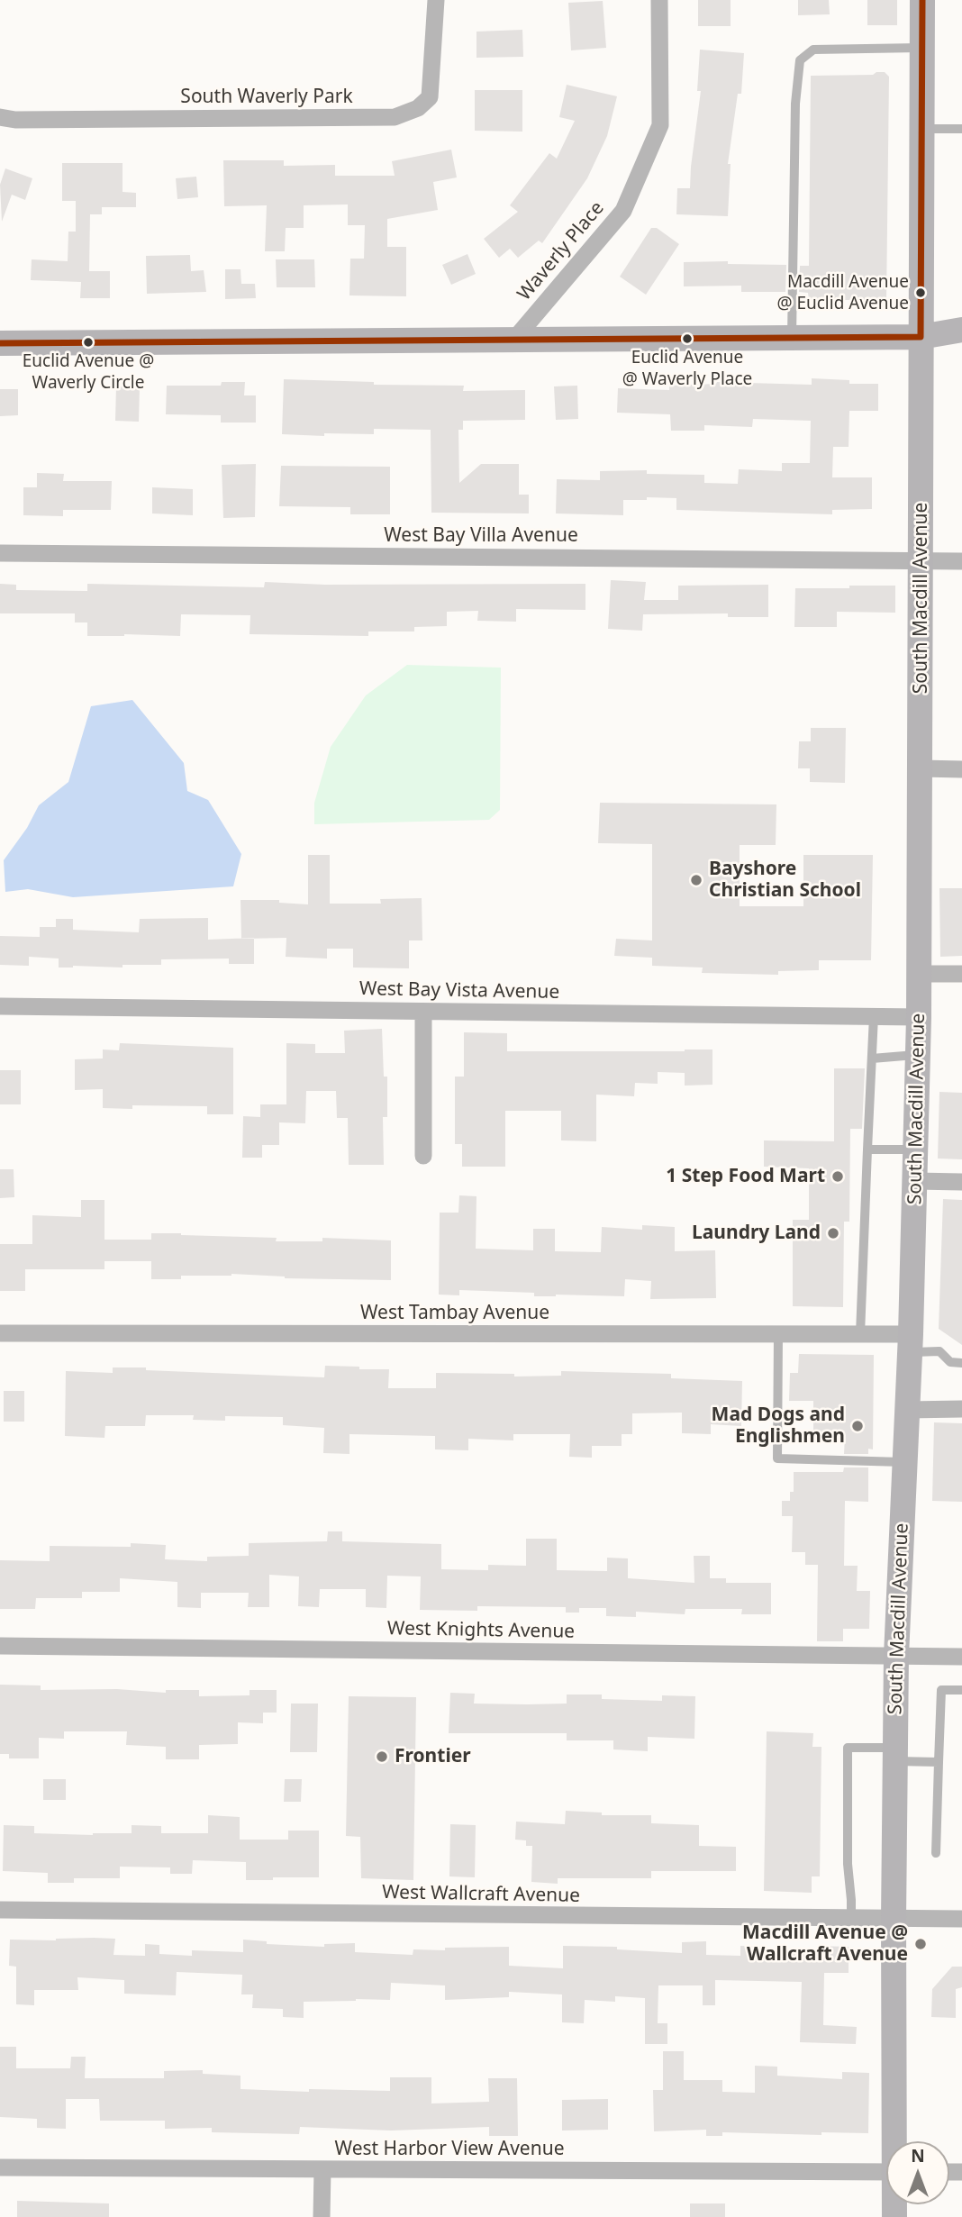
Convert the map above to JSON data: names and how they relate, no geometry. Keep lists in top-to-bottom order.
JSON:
{
  "streets": {
    "street": [
      "South Waverly Park",
      "Waverly Place",
      "West Bay Villa Avenue",
      "South Macdill Avenue",
      "West Bay Vista Avenue",
      "West Tambay Avenue",
      "West Knights Avenue",
      "West Wallcraft Avenue",
      "West Harbor View Avenue"
    ]
  },
  "crossings": [
    ["West Bay Villa Avenue", "South Macdill Avenue"],
    ["South Macdill Avenue", "West Bay Vista Avenue"],
    ["South Macdill Avenue", "West Tambay Avenue"],
    ["South Macdill Avenue", "West Knights Avenue"],
    ["South Macdill Avenue", "West Wallcraft Avenue"]
  ],
  "places": [
    "Macdill Avenue @ Euclid Avenue",
    "Euclid Avenue @ Waverly Place",
    "Euclid Avenue @ Waverly Circle",
    "Bayshore Christian School",
    "1 Step Food Mart",
    "Laundry Land",
    "Mad Dogs and Englishmen",
    "Frontier",
    "Macdill Avenue @ Wallcraft Avenue"
  ],
  "north": "top"
}
